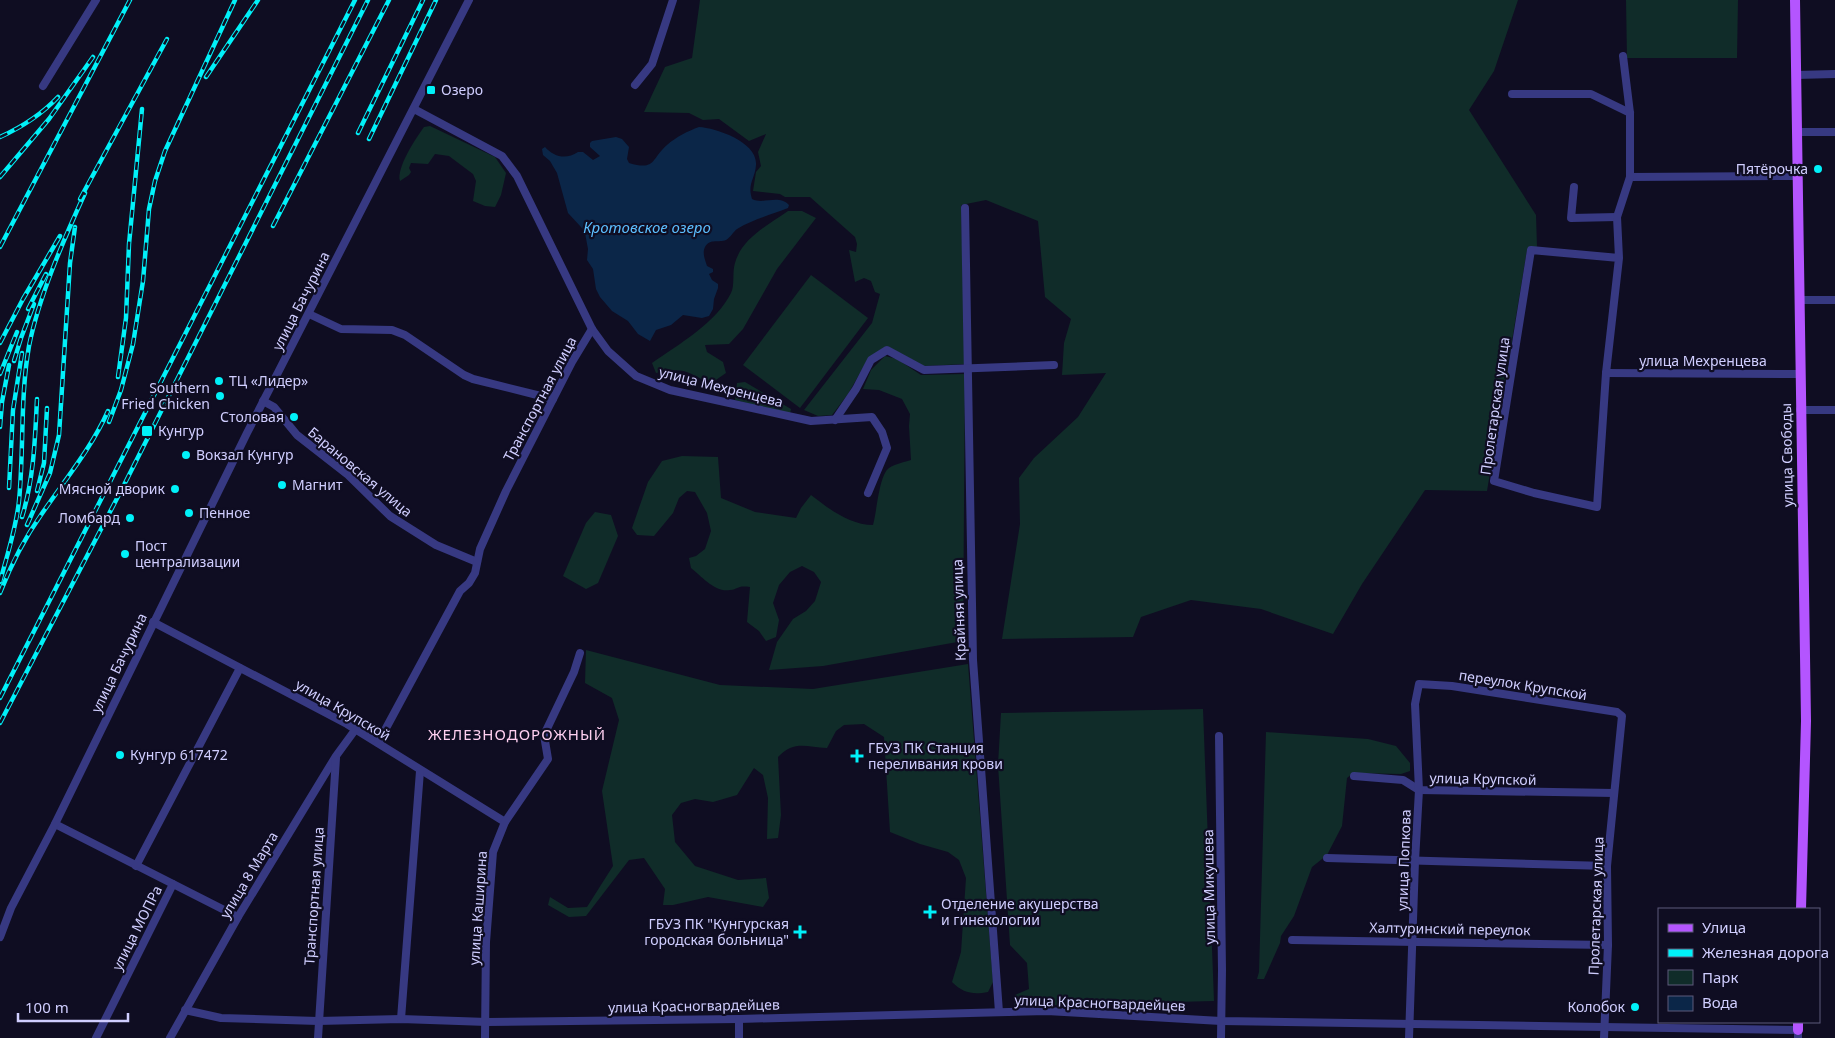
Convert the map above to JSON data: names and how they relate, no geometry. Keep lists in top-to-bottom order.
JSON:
{
  "streets": {
    "main road": ["улица Свободы"],
    "street": [
      "улица Бачурина",
      "улица Мехренцева",
      "Транспортная улица",
      "Пролетарская улица",
      "Барановская улица",
      "Крайняя улица",
      "переулок Крупской",
      "улица Крупской",
      "улица Попкова",
      "улица 8 Марта",
      "улица Микушева",
      "улица Каширина",
      "улица МОПРа",
      "Халтуринский переулок",
      "улица Красногвардейцев"
    ]
  },
  "crossings": [
    ["улица Бачурина", "Транспортная улица"],
    ["улица Бачурина", "Барановская улица"],
    ["улица Бачурина", "улица Крупской"],
    ["улица Мехренцева", "Транспортная улица"],
    ["улица Мехренцева", "Пролетарская улица"],
    ["улица Мехренцева", "улица Свободы"],
    ["Транспортная улица", "Барановская улица"],
    ["Транспортная улица", "улица Крупской"],
    ["Транспортная улица", "улица 8 Марта"],
    ["Транспортная улица", "улица Красногвардейцев"],
    ["Пролетарская улица", "переулок Крупской"],
    ["Пролетарская улица", "улица Крупской"],
    ["Пролетарская улица", "Халтуринский переулок"],
    ["Пролетарская улица", "улица Красногвардейцев"],
    ["Крайняя улица", "улица Красногвардейцев"],
    ["переулок Крупской", "улица Попкова"],
    ["улица Крупской", "улица Попкова"],
    ["улица Крупской", "улица 8 Марта"],
    ["улица Крупской", "улица Каширина"],
    ["улица Попкова", "Халтуринский переулок"],
    ["улица Попкова", "улица Красногвардейцев"],
    ["улица 8 Марта", "улица Красногвардейцев"],
    ["улица Микушева", "улица Красногвардейцев"],
    ["улица Каширина", "улица Красногвардейцев"]
  ],
  "districts": ["ЖЕЛЕЗНОДОРОЖНЫЙ"],
  "water": ["Кротовское озеро"],
  "places": {
    "transit": ["Озеро", "Кунгур"],
    "other": [
      "Пятёрочка",
      "ТЦ «Лидер»",
      "Southern Fried Chicken",
      "Столовая",
      "Вокзал Кунгур",
      "Магнит",
      "Мясной дворик",
      "Пенное",
      "Ломбард",
      "Пост централизации",
      "Кунгур 617472",
      "Колобок"
    ],
    "health": ["ГБУЗ ПК Станция переливания крови", "Отделение акушерства и гинекологии", "ГБУЗ ПК \"Кунгурская городская больница\""]
  },
  "legend": [
    "Улица",
    "Железная дорога",
    "Парк",
    "Вода"
  ],
  "scale_bar": "100 m"
}
